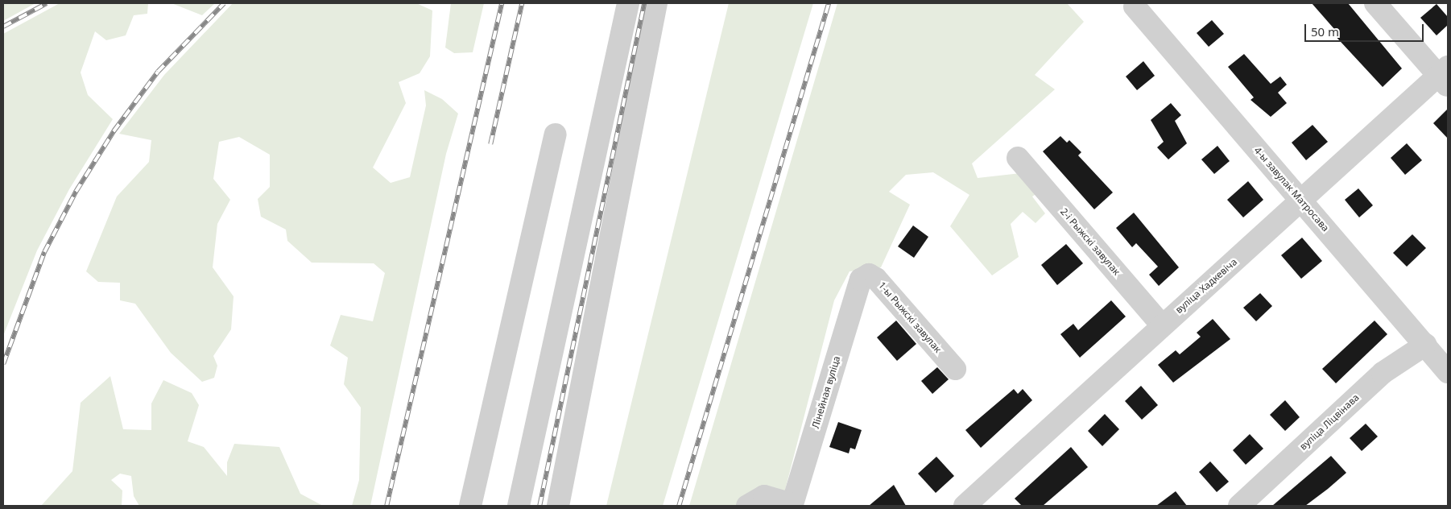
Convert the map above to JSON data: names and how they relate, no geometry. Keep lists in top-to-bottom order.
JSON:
{
  "streets": {
    "street": [
      "4-ы завулак Матросава",
      "2-і Рыжскі завулак",
      "вуліца Хадкевіча",
      "1-ы Рыжскі завулак",
      "Лінейная вуліца",
      "вуліца Ліцвінава"
    ]
  },
  "crossings": [
    ["4-ы завулак Матросава", "вуліца Хадкевіча"],
    ["4-ы завулак Матросава", "вуліца Ліцвінава"],
    ["2-і Рыжскі завулак", "вуліца Хадкевіча"],
    ["1-ы Рыжскі завулак", "Лінейная вуліца"]
  ],
  "scale_bar": "50 m"
}
